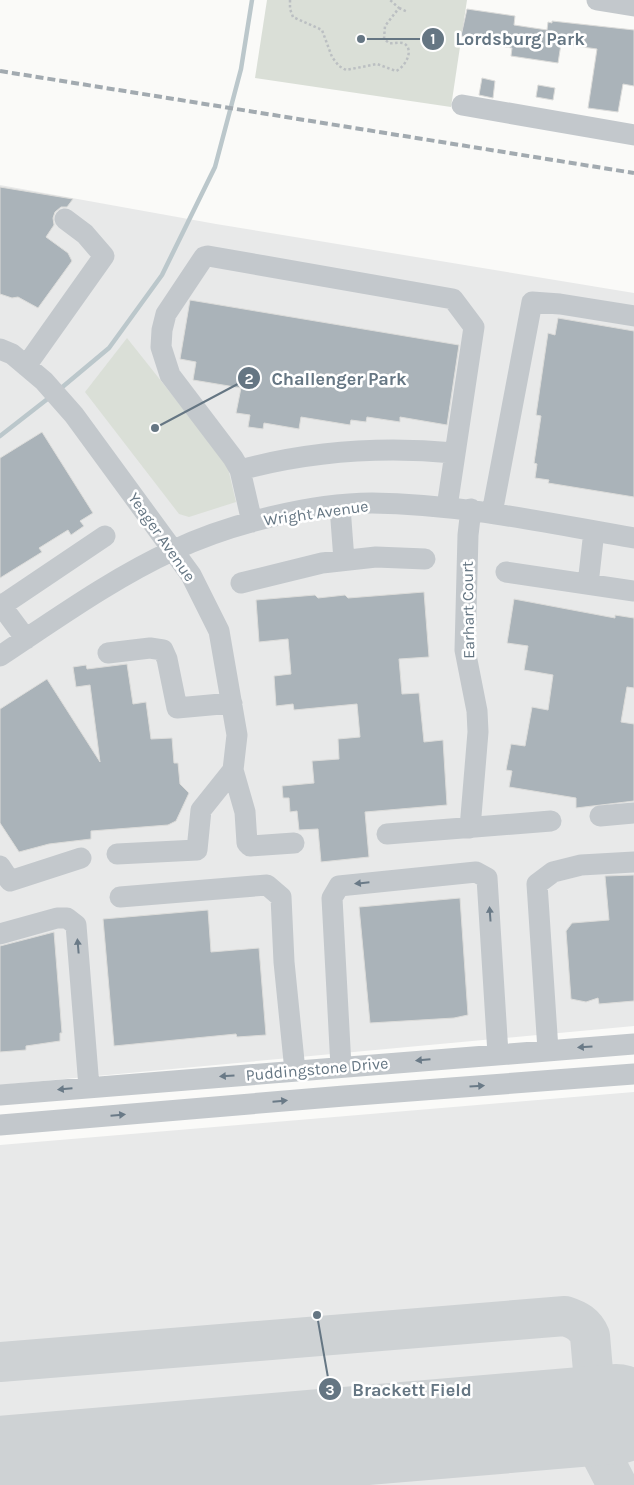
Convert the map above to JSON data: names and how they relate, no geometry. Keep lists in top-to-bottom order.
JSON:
{
  "streets": {
    "street": [
      "Wright Avenue",
      "Yeager Avenue",
      "Earhart Court",
      "Puddingstone Drive"
    ]
  },
  "crossings": [
    ["Wright Avenue", "Yeager Avenue"],
    ["Wright Avenue", "Earhart Court"]
  ],
  "places": ["Lordsburg Park", "Challenger Park", "Brackett Field"]
}
